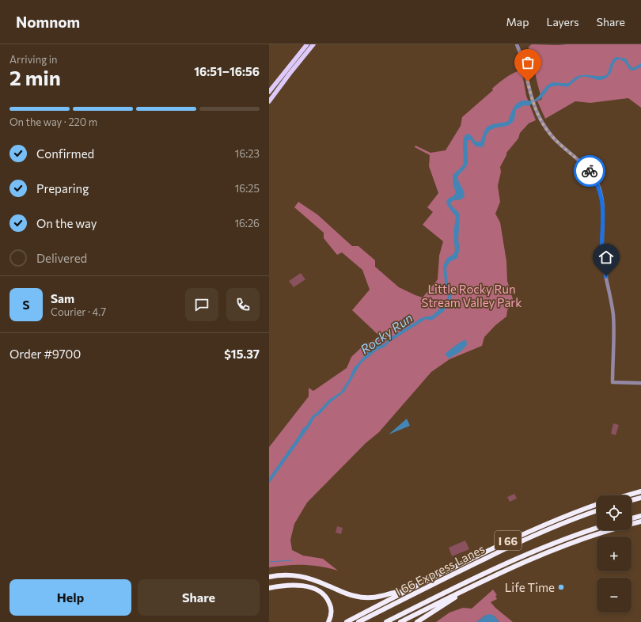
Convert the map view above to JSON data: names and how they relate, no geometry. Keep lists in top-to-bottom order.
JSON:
{
  "streets": {
    "highway": ["I 66", "I 66 Express Lanes"]
  },
  "water": ["Rocky Run"],
  "parks": ["Little Rocky Run Stream Valley Park"],
  "places": ["Life Time"],
  "page": {
    "header": "Nomnom",
    "nav": ["Map", "Layers", "Share"],
    "heading": ["2 min", "Arriving in", "16:51–16:56"],
    "panel": [
      "Sam",
      "Courier · 4.7",
      "Order #9700",
      "$15.37"
    ],
    "bar": "On the way · 220 m",
    "list": [
      ["Confirmed", "16:23"],
      ["Preparing", "16:25"],
      ["On the way", "16:26"],
      "Delivered"
    ],
    "round": "S",
    "map_buttons": ["+", "−"],
    "buttons": ["Help", "Share"]
  }
}
